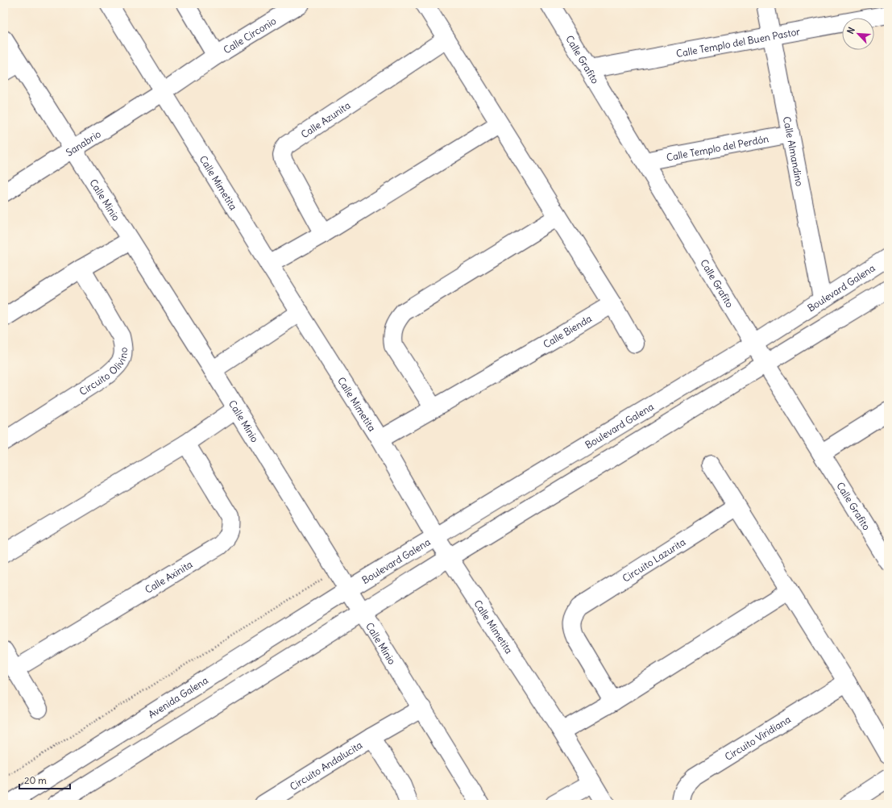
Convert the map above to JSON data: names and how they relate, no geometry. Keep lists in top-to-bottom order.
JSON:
{
  "streets": {
    "street": [
      "Calle Circonio",
      "Calle Templo del Buen Pastor",
      "Calle Grafito",
      "Calle Azunita",
      "Sanabrio",
      "Calle Templo del Perdón",
      "Calle Almandino",
      "Calle Mimetita",
      "Calle Minio",
      "Boulevard Galena",
      "Calle Bienda",
      "Circuito Olivino",
      "Circuito Lazurita",
      "Calle Axinita",
      "Avenida Galena",
      "Circuito Viridiana",
      "Circuito Andalucita"
    ]
  },
  "crossings": [
    ["Calle Circonio", "Sanabrio"],
    ["Calle Circonio", "Calle Mimetita"],
    ["Calle Templo del Buen Pastor", "Calle Grafito"],
    ["Calle Templo del Buen Pastor", "Calle Almandino"],
    ["Calle Grafito", "Calle Templo del Perdón"],
    ["Calle Grafito", "Boulevard Galena"],
    ["Sanabrio", "Calle Mimetita"],
    ["Sanabrio", "Calle Minio"],
    ["Calle Templo del Perdón", "Calle Almandino"],
    ["Calle Almandino", "Boulevard Galena"],
    ["Calle Mimetita", "Boulevard Galena"],
    ["Calle Mimetita", "Calle Bienda"],
    ["Calle Minio", "Boulevard Galena"],
    ["Calle Minio", "Avenida Galena"],
    ["Calle Minio", "Circuito Andalucita"],
    ["Boulevard Galena", "Avenida Galena"]
  ],
  "scale_bar": "20 m",
  "north": "top left"
}
